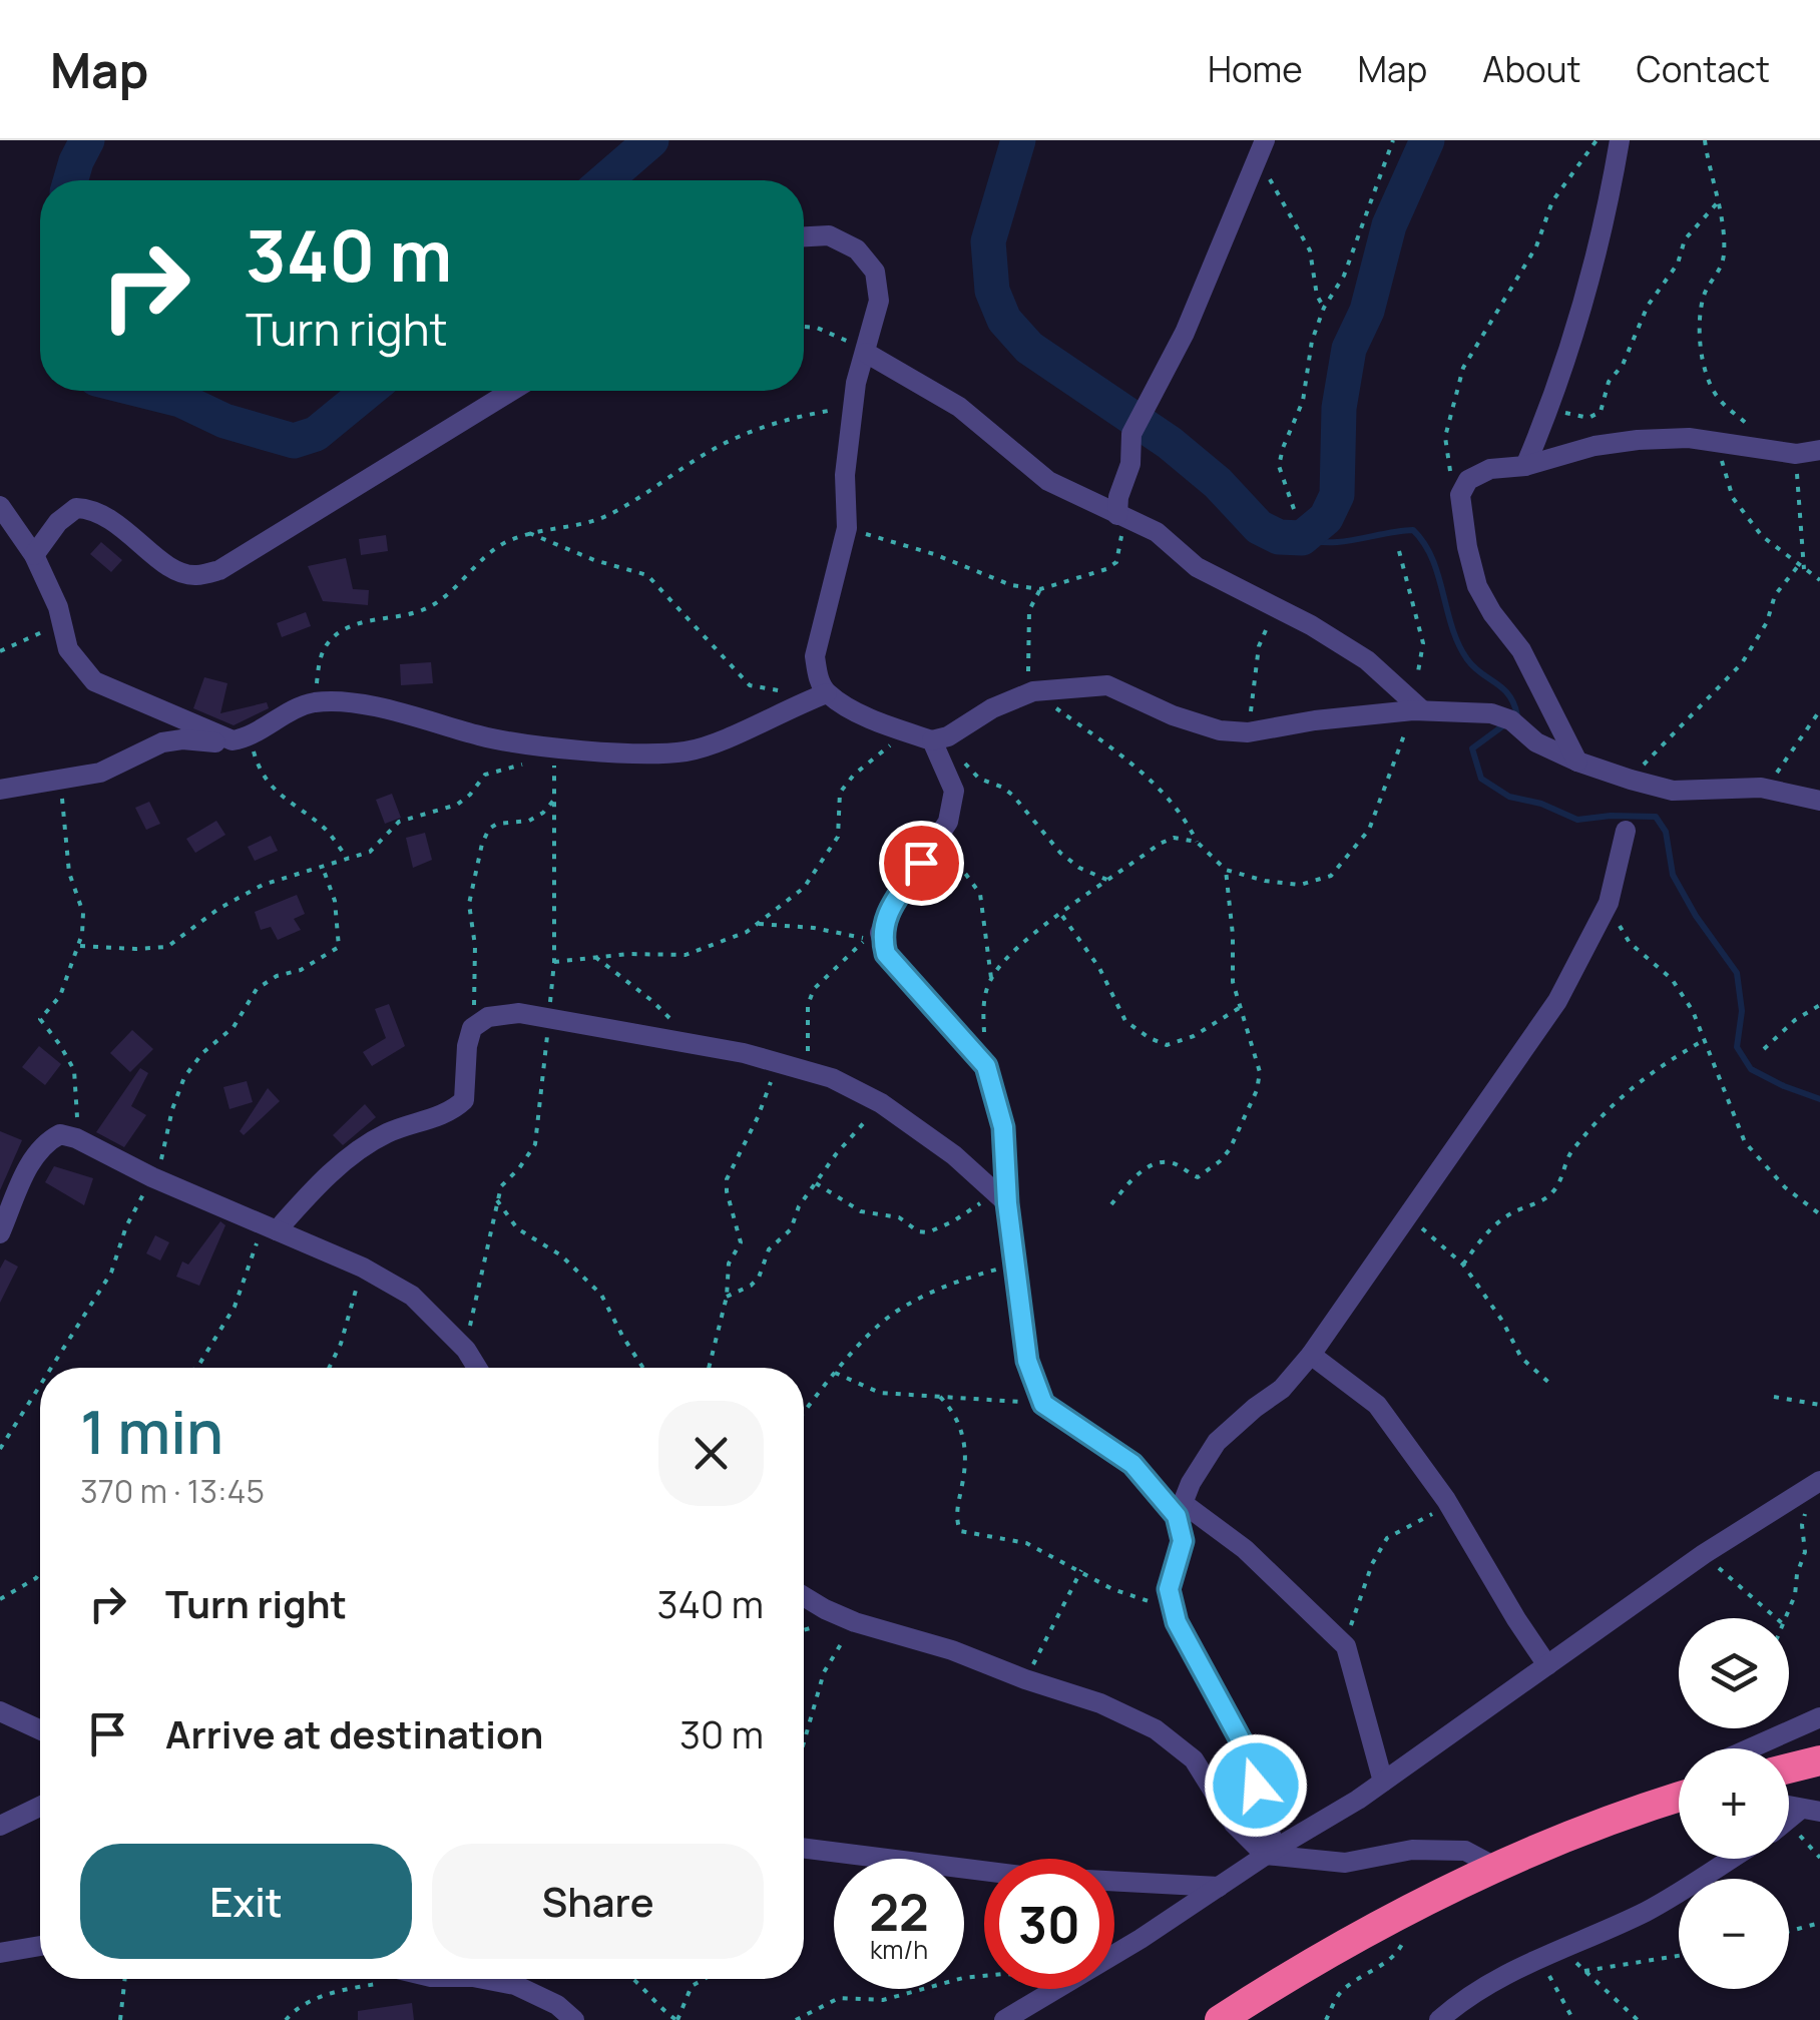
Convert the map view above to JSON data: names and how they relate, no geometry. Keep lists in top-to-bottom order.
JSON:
{
  "page": {
    "header": "Map",
    "nav": [
      "Home",
      "Map",
      "About",
      "Contact"
    ],
    "turn": ["340 m", "Turn right"],
    "heading": ["1 min", "370 m · 13:45"],
    "list": [
      {
        "name": "Turn right",
        "value": "340 m"
      },
      {
        "name": "Arrive at destination",
        "value": "30 m"
      }
    ],
    "map_buttons": ["+", "−"],
    "buttons": ["Exit", "Share"],
    "speed": "22 km/h",
    "limit": "30"
  }
}
